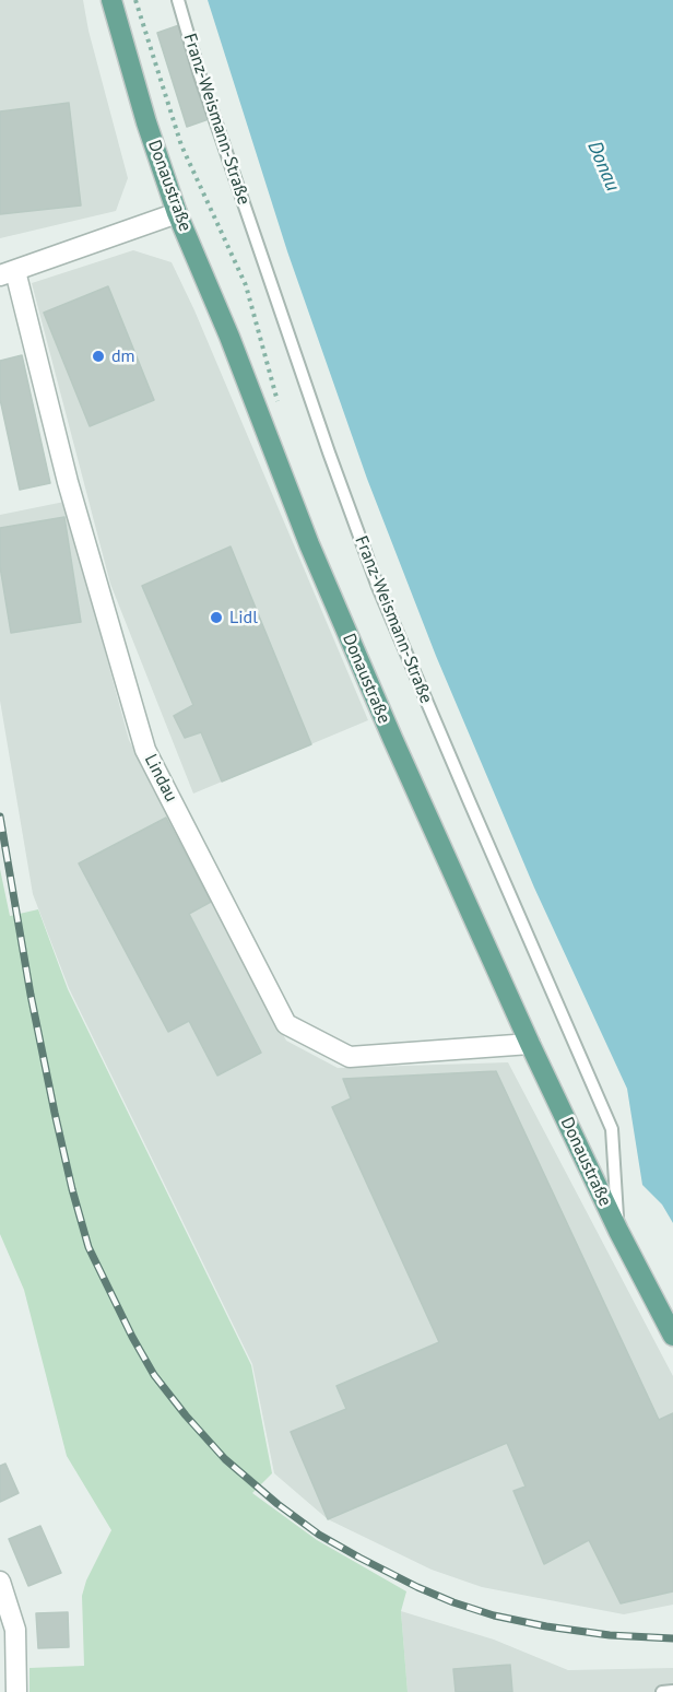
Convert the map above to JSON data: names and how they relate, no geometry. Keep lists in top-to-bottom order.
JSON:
{
  "streets": {
    "main road": ["Donaustraße"],
    "street": ["Lindau"],
    "lane": ["Franz-Weismann-Straße"]
  },
  "crossings": [
    ["Franz-Weismann-Straße", "Donaustraße"],
    ["Donaustraße", "Lindau"]
  ],
  "water": ["Donau"],
  "places": ["dm", "Lidl"]
}
